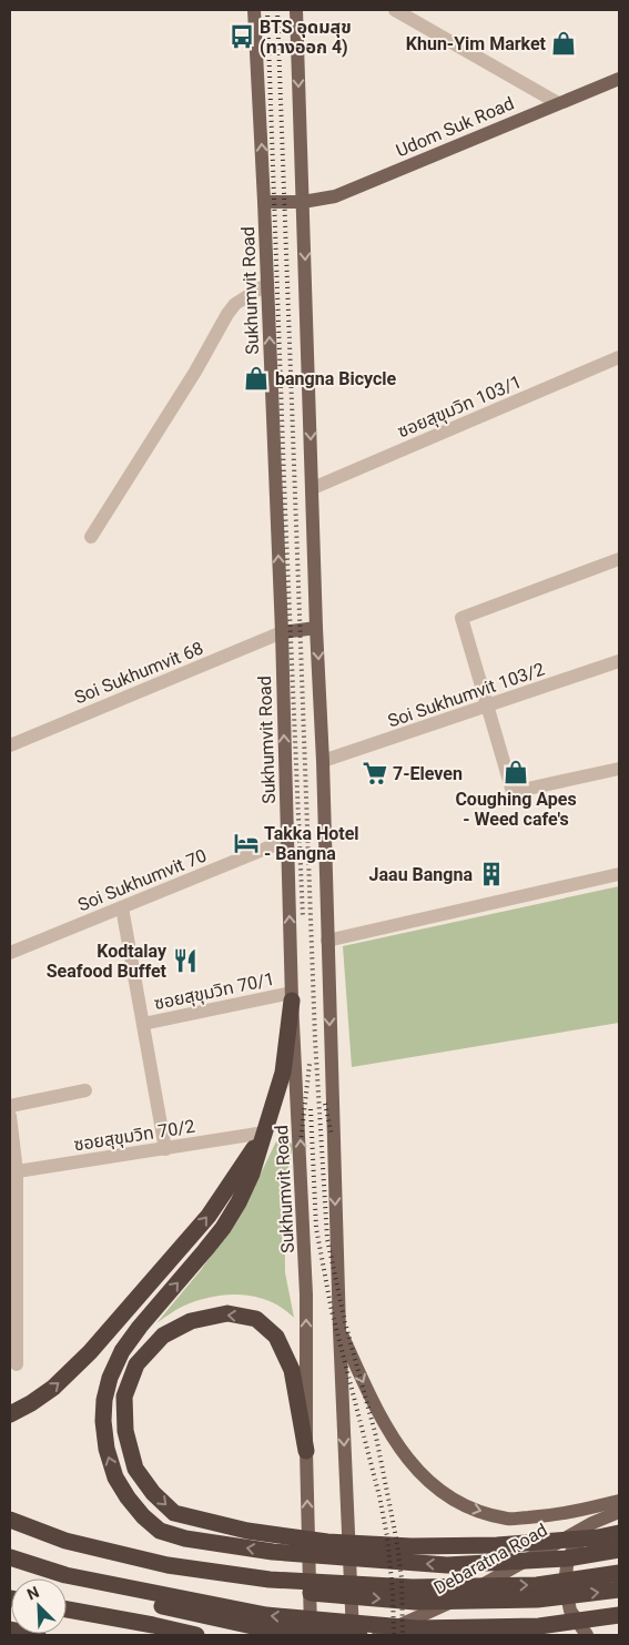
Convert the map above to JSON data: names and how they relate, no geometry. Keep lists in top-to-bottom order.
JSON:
{
  "streets": {
    "main road": ["Udom Suk Road", "Sukhumvit Road", "Debaratna Road"],
    "street": [
      "ซอยสุขุมวิท 103/1",
      "Soi Sukhumvit 68",
      "Soi Sukhumvit 103/2",
      "Soi Sukhumvit 70",
      "ซอยสุขุมวิท 70/1",
      "ซอยสุขุมวิท 70/2"
    ]
  },
  "crossings": [
    ["Udom Suk Road", "Sukhumvit Road"],
    ["Sukhumvit Road", "Soi Sukhumvit 68"],
    ["Sukhumvit Road", "Soi Sukhumvit 70"],
    ["Sukhumvit Road", "ซอยสุขุมวิท 70/1"]
  ],
  "places": {
    "bus stop": ["BTS อุดมสุข (ทางออก 4)"],
    "shop": ["Khun-Yim Market", "bangna Bicycle", "Coughing Apes - Weed cafe's"],
    "supermarket": ["7-Eleven"],
    "hotel": ["Takka Hotel - Bangna"],
    "building": ["Jaau Bangna"],
    "restaurant": ["Kodtalay Seafood Buffet"]
  },
  "north": "top left"
}
